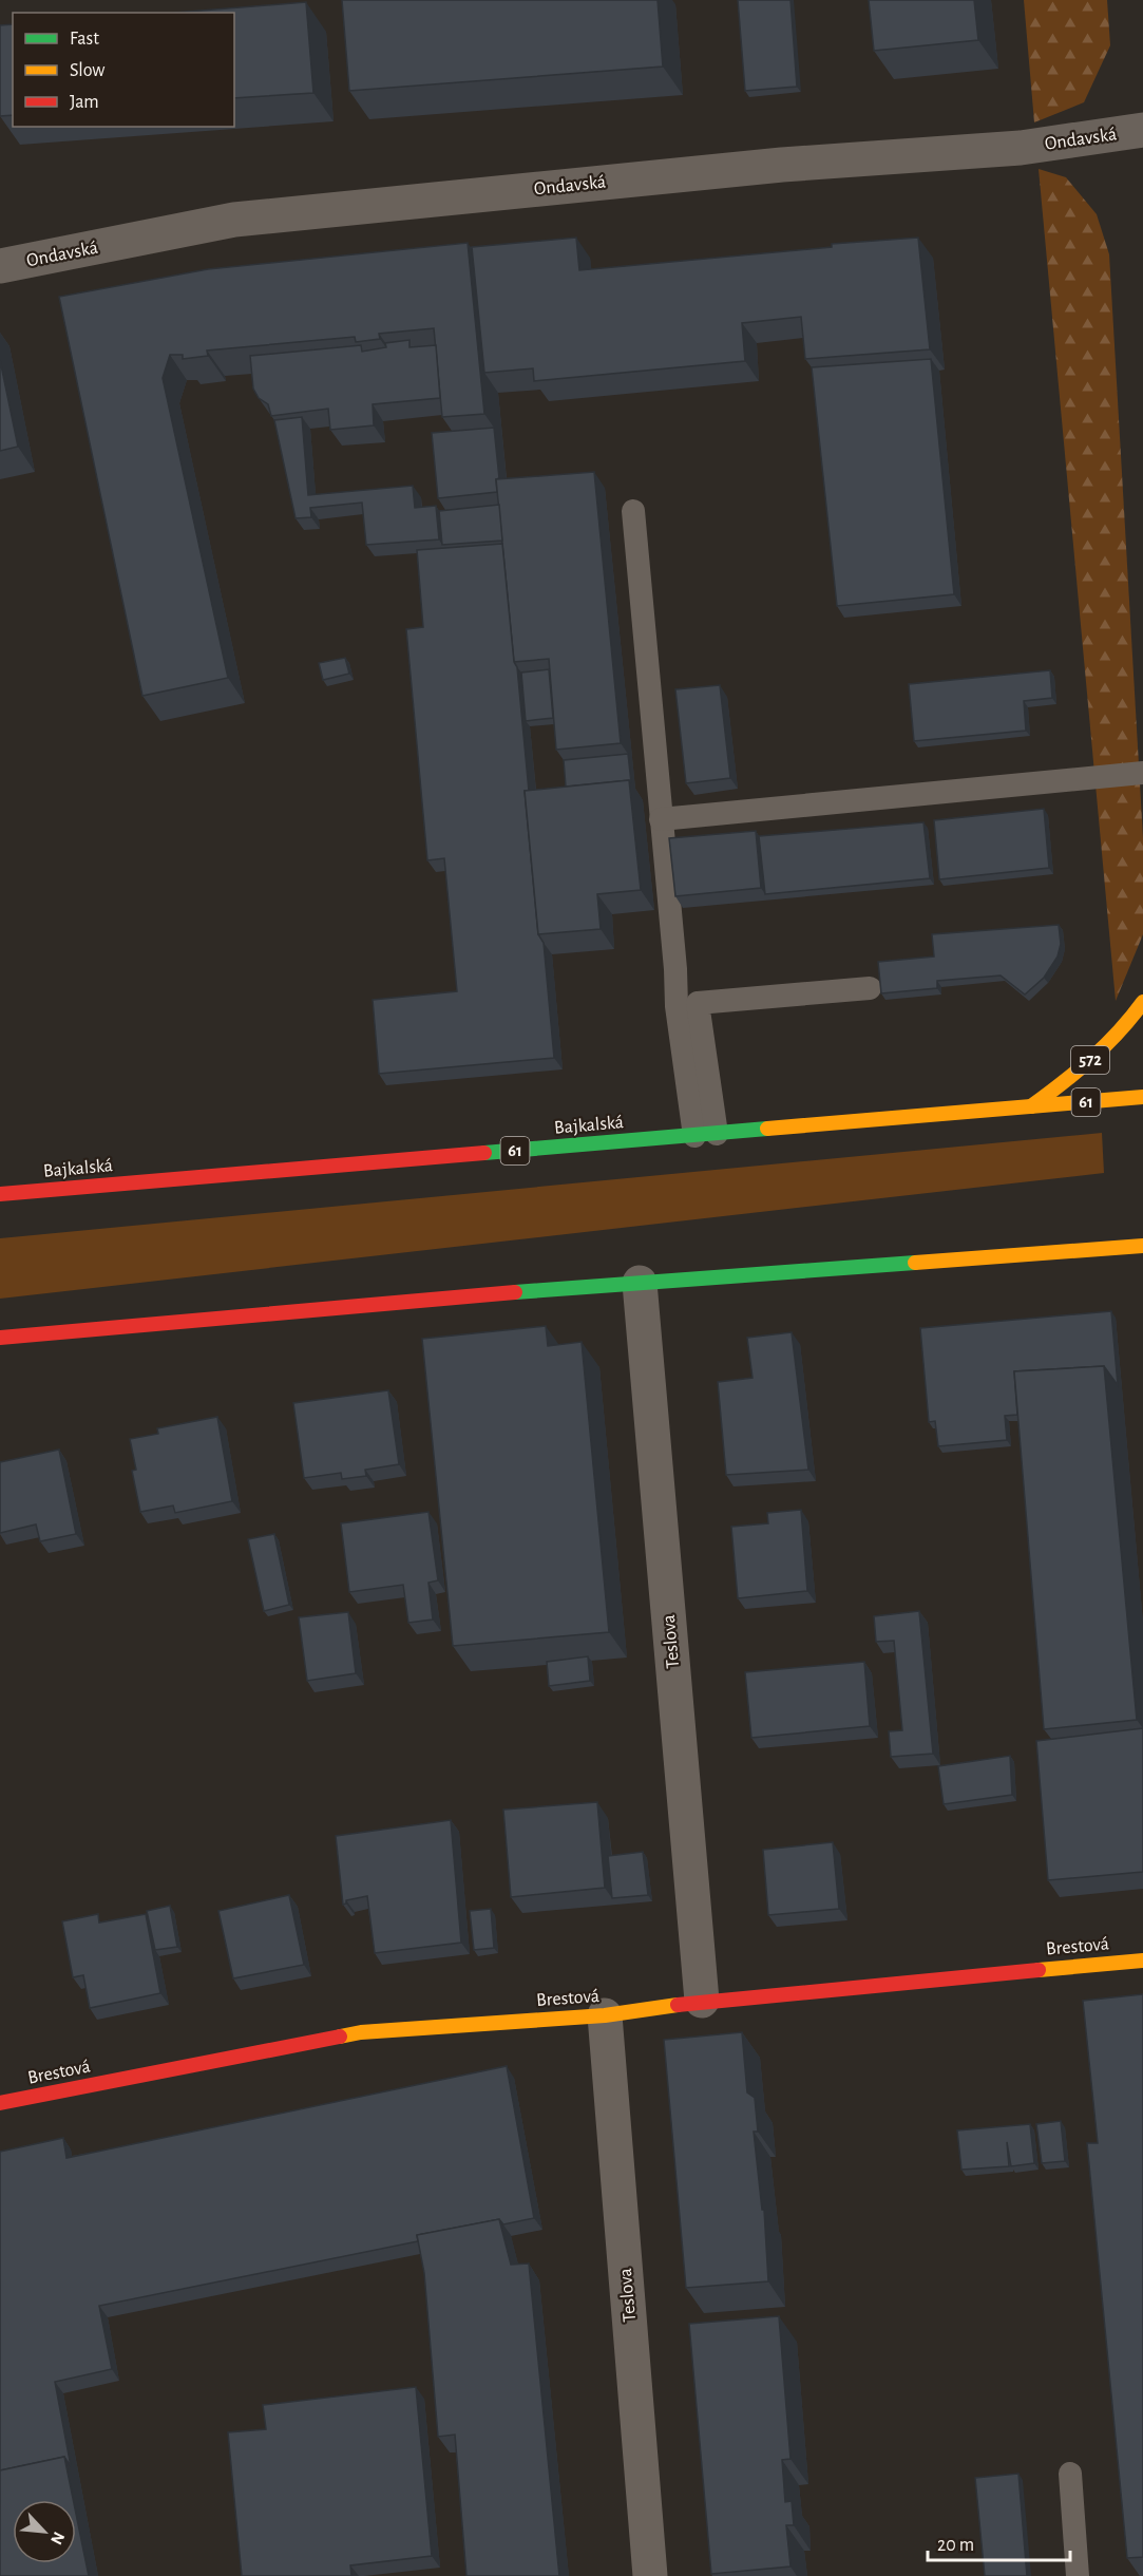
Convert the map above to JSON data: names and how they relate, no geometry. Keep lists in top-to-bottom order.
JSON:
{
  "streets": {
    "main road": [
      "572",
      "61",
      "Bajkalská",
      "Brestová"
    ],
    "street": ["Ondavská", "Teslova"]
  },
  "crossings": [
    ["572", "Bajkalská"],
    ["Teslova", "Brestová"]
  ],
  "legend": ["Fast", "Slow", "Jam"],
  "scale_bar": "20 m",
  "north": "bottom right"
}
